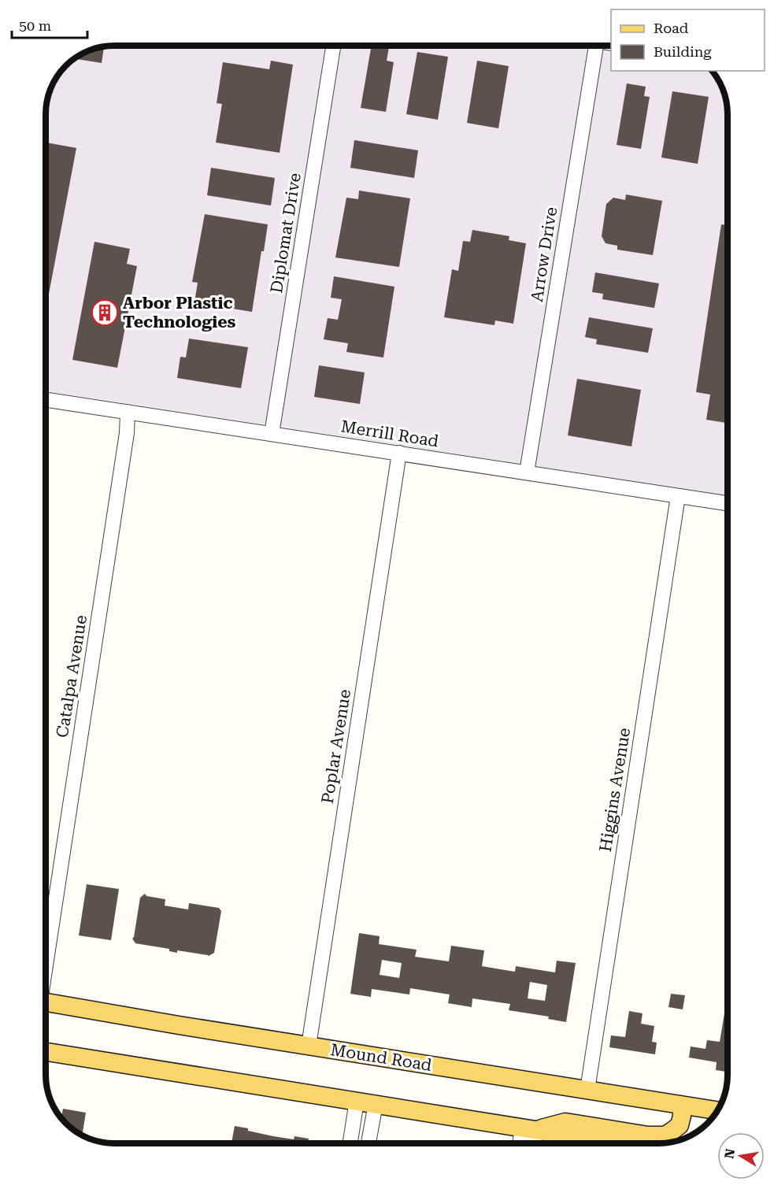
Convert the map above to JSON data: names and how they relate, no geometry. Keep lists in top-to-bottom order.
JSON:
{
  "streets": {
    "main road": ["Mound Road"],
    "street": [
      "Diplomat Drive",
      "Arrow Drive",
      "Merrill Road",
      "Catalpa Avenue",
      "Poplar Avenue",
      "Higgins Avenue"
    ]
  },
  "crossings": [
    ["Diplomat Drive", "Merrill Road"],
    ["Arrow Drive", "Merrill Road"],
    ["Merrill Road", "Catalpa Avenue"],
    ["Merrill Road", "Poplar Avenue"],
    ["Merrill Road", "Higgins Avenue"],
    ["Poplar Avenue", "Mound Road"],
    ["Higgins Avenue", "Mound Road"]
  ],
  "places": {
    "building": ["Arbor Plastic Technologies"]
  },
  "legend": ["Road", "Building"],
  "scale_bar": "50 m",
  "north": "left"
}
